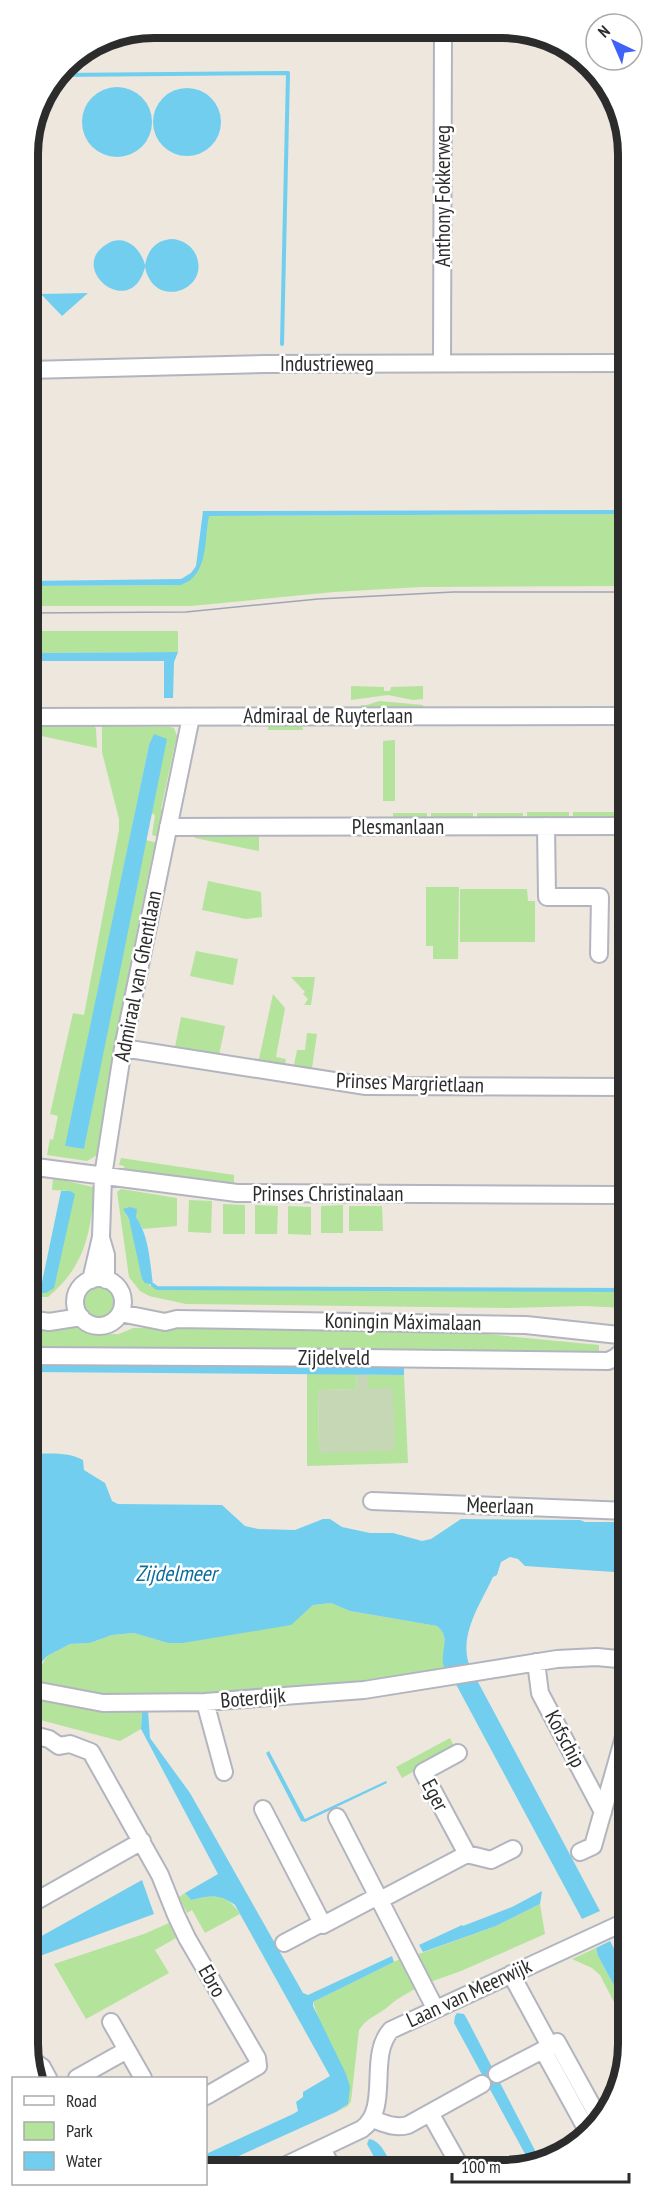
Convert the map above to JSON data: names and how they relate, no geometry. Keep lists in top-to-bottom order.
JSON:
{
  "streets": {
    "street": [
      "Anthony Fokkerweg",
      "Industrieweg",
      "Admiraal de Ruyterlaan",
      "Plesmanlaan",
      "Admiraal van Ghentlaan",
      "Prinses Margrietlaan",
      "Prinses Christinalaan",
      "Koningin Máximalaan",
      "Zijdelveld",
      "Meerlaan",
      "Boterdijk",
      "Kofschip",
      "Eger",
      "Ebro",
      "Laan van Meerwijk"
    ]
  },
  "crossings": [
    ["Anthony Fokkerweg", "Industrieweg"],
    ["Admiraal de Ruyterlaan", "Admiraal van Ghentlaan"],
    ["Plesmanlaan", "Admiraal van Ghentlaan"],
    ["Admiraal van Ghentlaan", "Prinses Margrietlaan"],
    ["Admiraal van Ghentlaan", "Prinses Christinalaan"],
    ["Admiraal van Ghentlaan", "Koningin Máximalaan"],
    ["Boterdijk", "Kofschip"]
  ],
  "water": ["Zijdelmeer"],
  "legend": ["Road", "Park", "Water"],
  "scale_bar": "100 m",
  "north": "top left"
}
